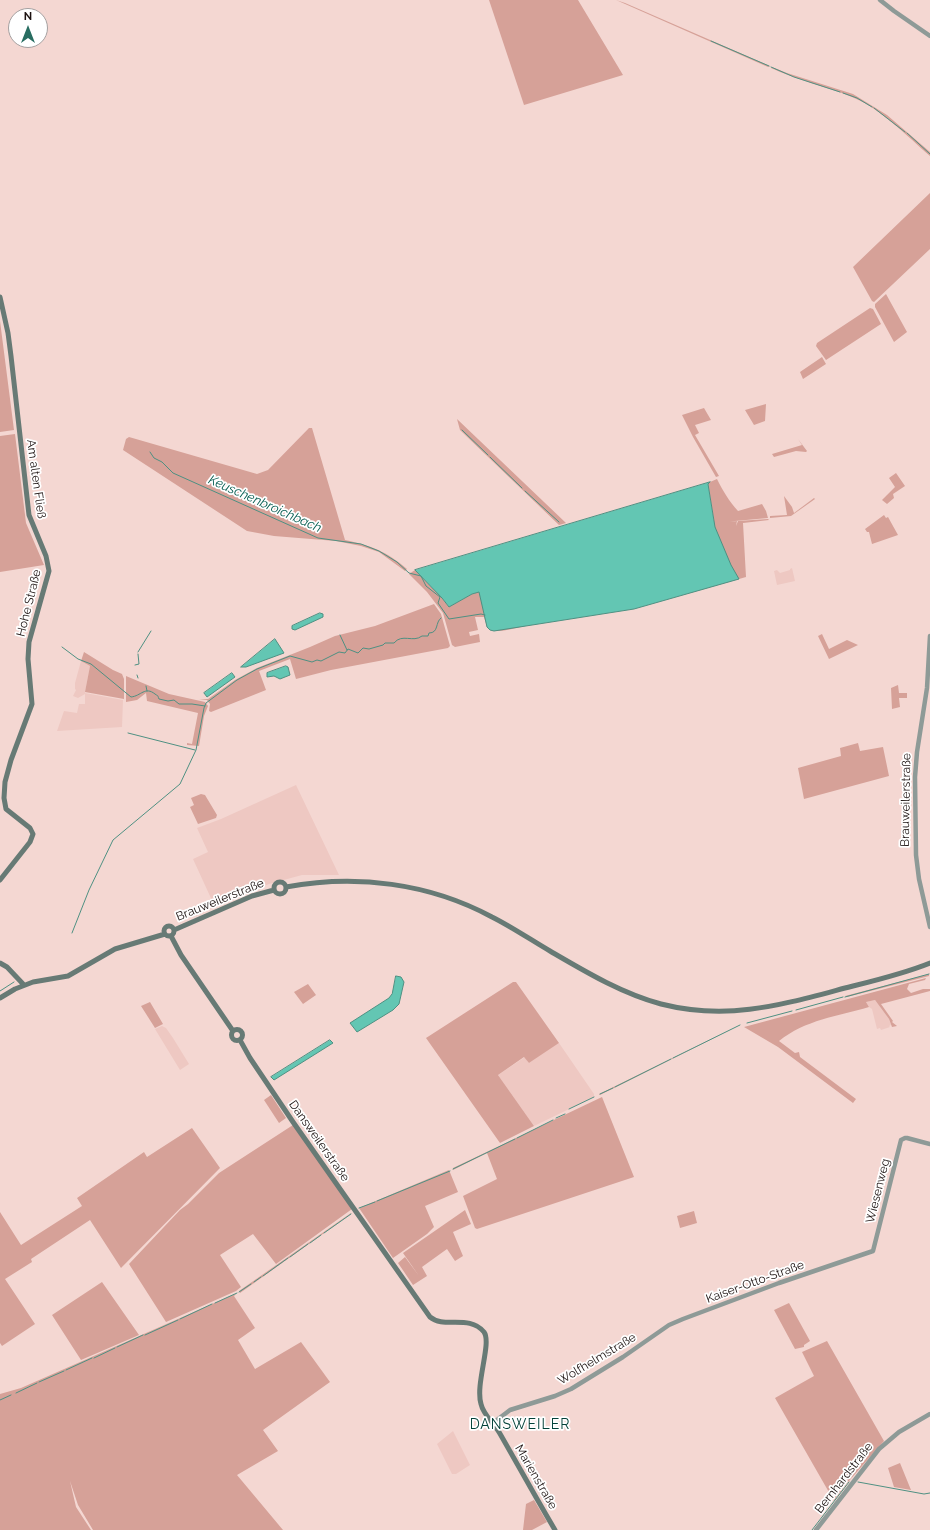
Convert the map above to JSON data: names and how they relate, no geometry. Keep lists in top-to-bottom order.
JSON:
{
  "streets": {
    "main road": [
      "Am alten Fließ",
      "Hohe Straße",
      "Brauweilerstraße",
      "Dansweilerstraße",
      "Marienstraße"
    ],
    "street": [
      "Wiesenweg",
      "Kaiser-Otto-Straße",
      "Wolfhelmstraße",
      "Bernhardstraße"
    ]
  },
  "crossings": [
    ["Am alten Fließ", "Hohe Straße"],
    ["Brauweilerstraße", "Dansweilerstraße"],
    ["Dansweilerstraße", "Marienstraße"],
    ["Wiesenweg", "Kaiser-Otto-Straße"],
    ["Kaiser-Otto-Straße", "Wolfhelmstraße"],
    ["Wolfhelmstraße", "Marienstraße"]
  ],
  "districts": ["DANSWEILER"],
  "water": ["Keuschenbroichbach"],
  "north": "top"
}
